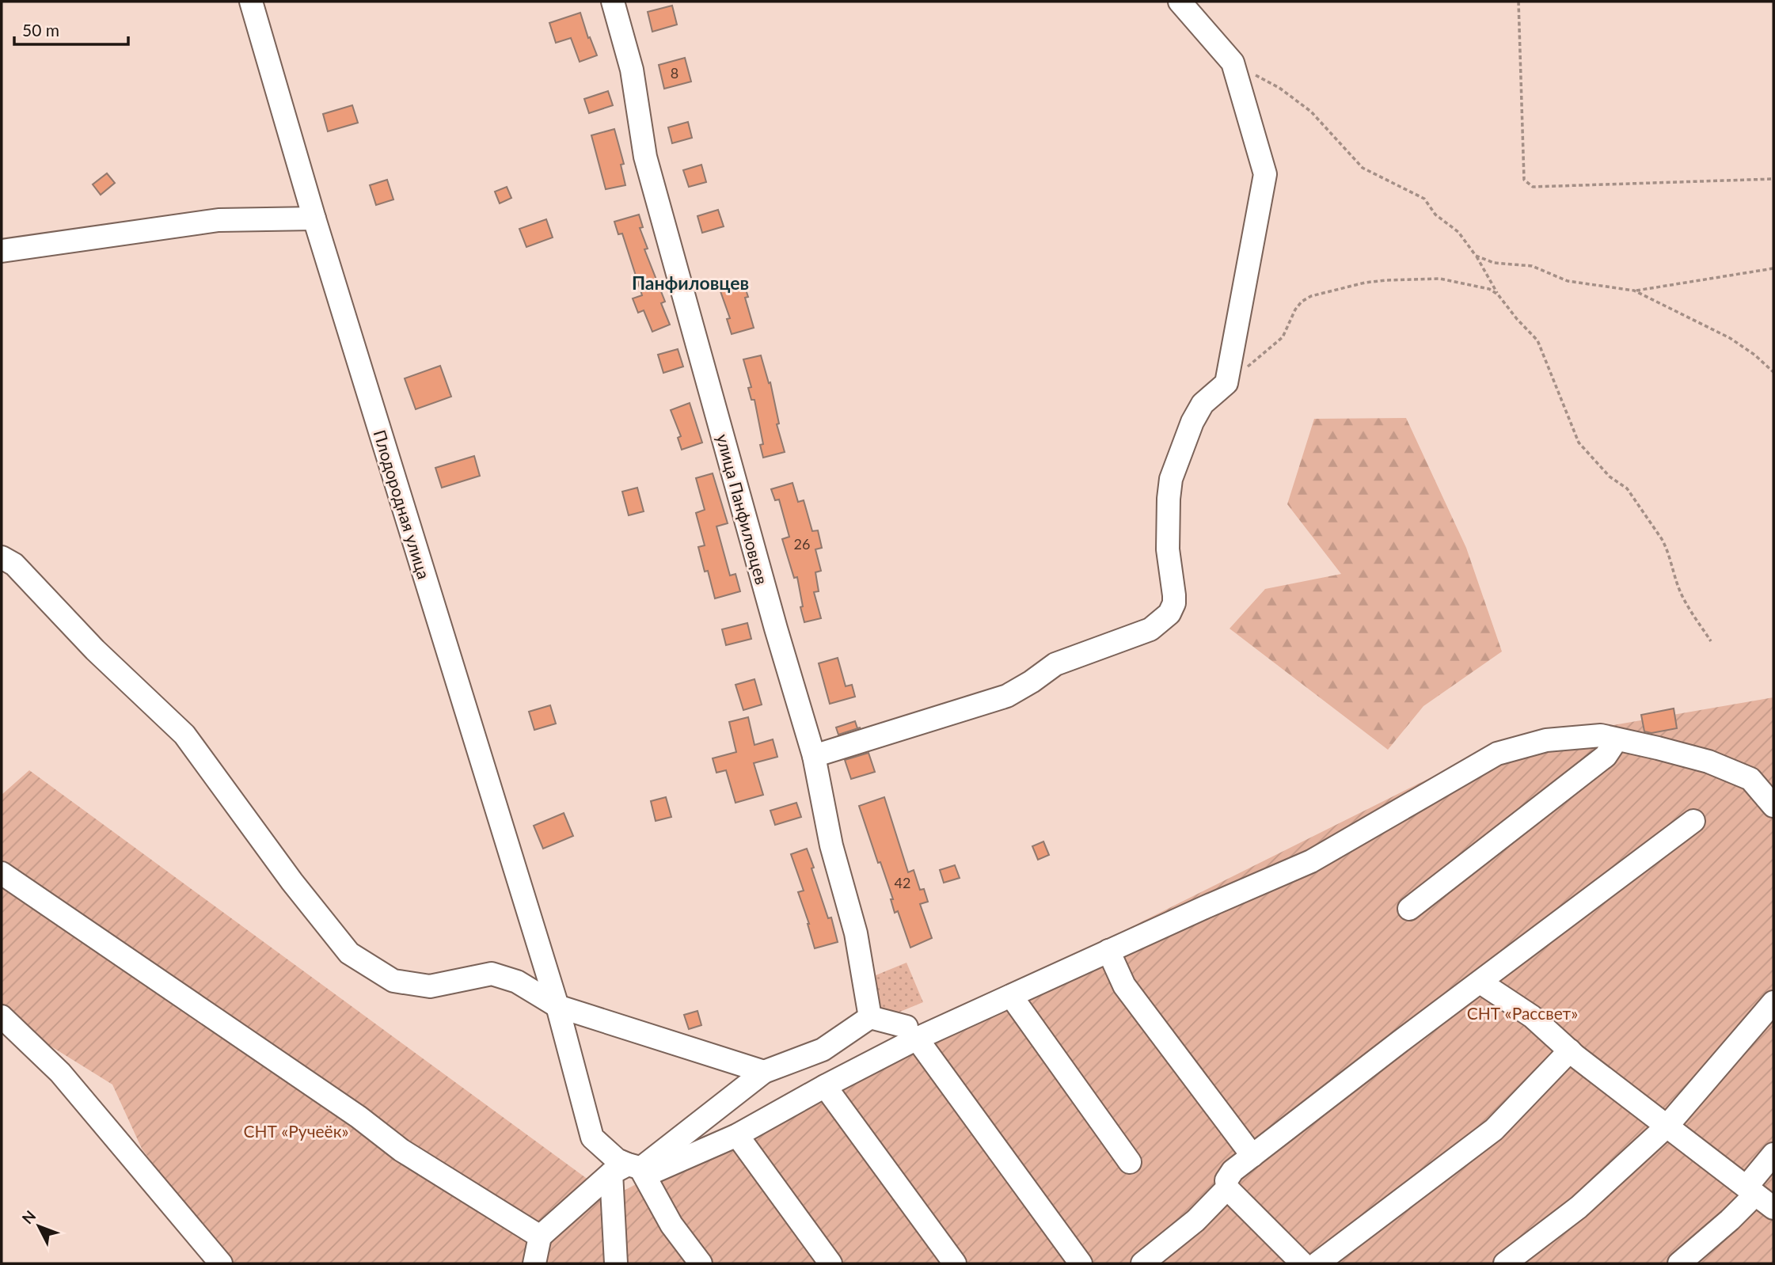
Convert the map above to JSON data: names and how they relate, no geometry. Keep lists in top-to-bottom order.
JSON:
{
  "streets": {
    "street": ["Плодородная улица", "улица Панфиловцев"]
  },
  "districts": ["Панфиловцев"],
  "parks": ["СНТ «Рассвет»", "СНТ «Ручеёк»"],
  "house_numbers": ["8", "26", "42"],
  "scale_bar": "50 m",
  "north": "top left"
}
